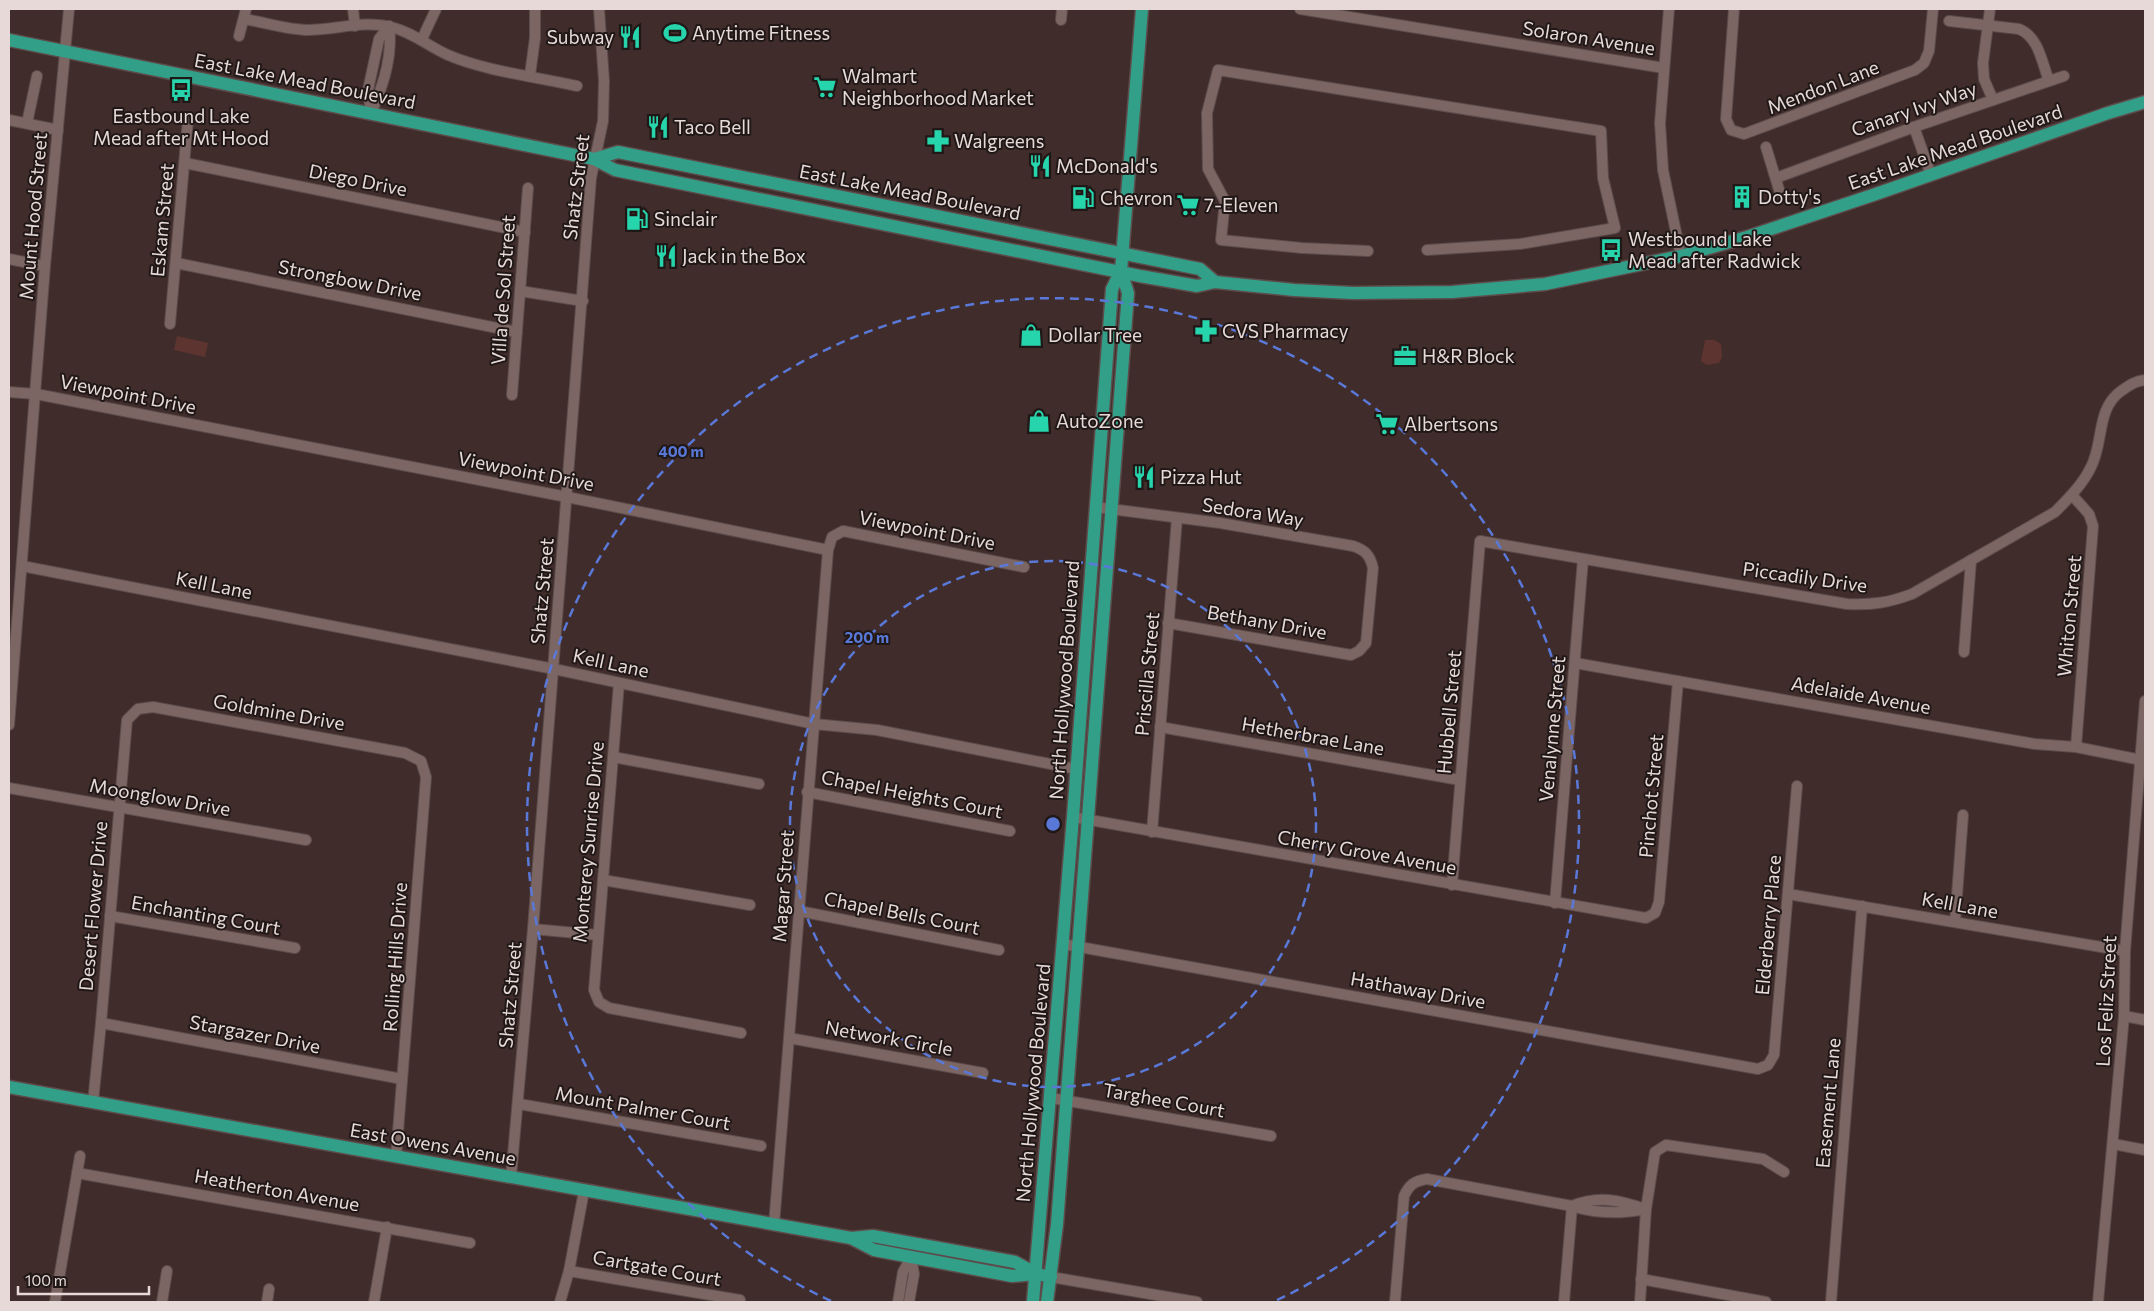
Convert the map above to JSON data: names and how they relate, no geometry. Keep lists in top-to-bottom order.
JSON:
{
  "streets": {
    "main road": ["East Lake Mead Boulevard", "North Hollywood Boulevard", "East Owens Avenue"],
    "street": [
      "Solaron Avenue",
      "Mendon Lane",
      "Canary Ivy Way",
      "Diego Drive",
      "Shatz Street",
      "Mount Hood Street",
      "Eskam Street",
      "Strongbow Drive",
      "Villa de Sol Street",
      "Viewpoint Drive",
      "Sedora Way",
      "Piccadily Drive",
      "Kell Lane",
      "Whiton Street",
      "Bethany Drive",
      "Priscilla Street",
      "Adelaide Avenue",
      "Goldmine Drive",
      "Hubbell Street",
      "Venalynne Street",
      "Hetherbrae Lane",
      "Chapel Heights Court",
      "Pinchot Street",
      "Moonglow Drive",
      "Monterey Sunrise Drive",
      "Cherry Grove Avenue",
      "Magar Street",
      "Desert Flower Drive",
      "Chapel Bells Court",
      "Enchanting Court",
      "Elderberry Place",
      "Rolling Hills Drive",
      "Hathaway Drive",
      "Los Feliz Street",
      "Stargazer Drive",
      "Network Circle",
      "Targhee Court",
      "Easement Lane",
      "Mount Palmer Court",
      "Heatherton Avenue",
      "Cartgate Court"
    ]
  },
  "crossings": [
    ["East Lake Mead Boulevard", "Shatz Street"],
    ["East Lake Mead Boulevard", "Mount Hood Street"],
    ["East Lake Mead Boulevard", "North Hollywood Boulevard"],
    ["Diego Drive", "Eskam Street"],
    ["Diego Drive", "Villa de Sol Street"],
    ["Shatz Street", "Viewpoint Drive"],
    ["Shatz Street", "Kell Lane"],
    ["Shatz Street", "Mount Palmer Court"],
    ["Shatz Street", "East Owens Avenue"],
    ["Mount Hood Street", "Viewpoint Drive"],
    ["Mount Hood Street", "Kell Lane"],
    ["Eskam Street", "Strongbow Drive"],
    ["Strongbow Drive", "Villa de Sol Street"],
    ["Viewpoint Drive", "Magar Street"],
    ["Sedora Way", "Bethany Drive"],
    ["Sedora Way", "Priscilla Street"],
    ["Sedora Way", "North Hollywood Boulevard"],
    ["Piccadily Drive", "Whiton Street"],
    ["Piccadily Drive", "Hubbell Street"],
    ["Piccadily Drive", "Venalynne Street"],
    ["Kell Lane", "North Hollywood Boulevard"],
    ["Kell Lane", "Monterey Sunrise Drive"],
    ["Kell Lane", "Magar Street"],
    ["Kell Lane", "Elderberry Place"],
    ["Kell Lane", "Los Feliz Street"],
    ["Kell Lane", "Easement Lane"],
    ["Whiton Street", "Adelaide Avenue"],
    ["Bethany Drive", "Priscilla Street"],
    ["Priscilla Street", "Hetherbrae Lane"],
    ["Priscilla Street", "Cherry Grove Avenue"],
    ["North Hollywood Boulevard", "Cherry Grove Avenue"],
    ["North Hollywood Boulevard", "Hathaway Drive"],
    ["North Hollywood Boulevard", "Targhee Court"],
    ["North Hollywood Boulevard", "East Owens Avenue"],
    ["Adelaide Avenue", "Venalynne Street"],
    ["Adelaide Avenue", "Pinchot Street"],
    ["Adelaide Avenue", "Los Feliz Street"],
    ["Goldmine Drive", "Desert Flower Drive"],
    ["Goldmine Drive", "Rolling Hills Drive"],
    ["Hubbell Street", "Hetherbrae Lane"],
    ["Hubbell Street", "Cherry Grove Avenue"],
    ["Venalynne Street", "Cherry Grove Avenue"],
    ["Chapel Heights Court", "Magar Street"],
    ["Pinchot Street", "Cherry Grove Avenue"],
    ["Moonglow Drive", "Desert Flower Drive"],
    ["Magar Street", "Chapel Bells Court"],
    ["Magar Street", "Network Circle"],
    ["Magar Street", "East Owens Avenue"],
    ["Desert Flower Drive", "Enchanting Court"],
    ["Desert Flower Drive", "Stargazer Drive"],
    ["Desert Flower Drive", "East Owens Avenue"],
    ["Elderberry Place", "Hathaway Drive"],
    ["Rolling Hills Drive", "Stargazer Drive"],
    ["Rolling Hills Drive", "East Owens Avenue"]
  ],
  "places": {
    "sports": ["Anytime Fitness"],
    "restaurant": [
      "Subway",
      "Taco Bell",
      "McDonald's",
      "Jack in the Box",
      "Pizza Hut"
    ],
    "supermarket": ["Walmart Neighborhood Market", "7-Eleven", "Albertsons"],
    "bus stop": ["Eastbound Lake Mead after Mt Hood", "Westbound Lake Mead after Radwick"],
    "pharmacy": ["Walgreens", "CVS Pharmacy"],
    "building": ["Dotty's"],
    "fuel station": ["Chevron", "Sinclair"],
    "shop": ["Dollar Tree", "AutoZone"],
    "office": ["H&R Block"]
  },
  "scale_bar": "100 m",
  "rings": ["400 m", "200 m"]
}
